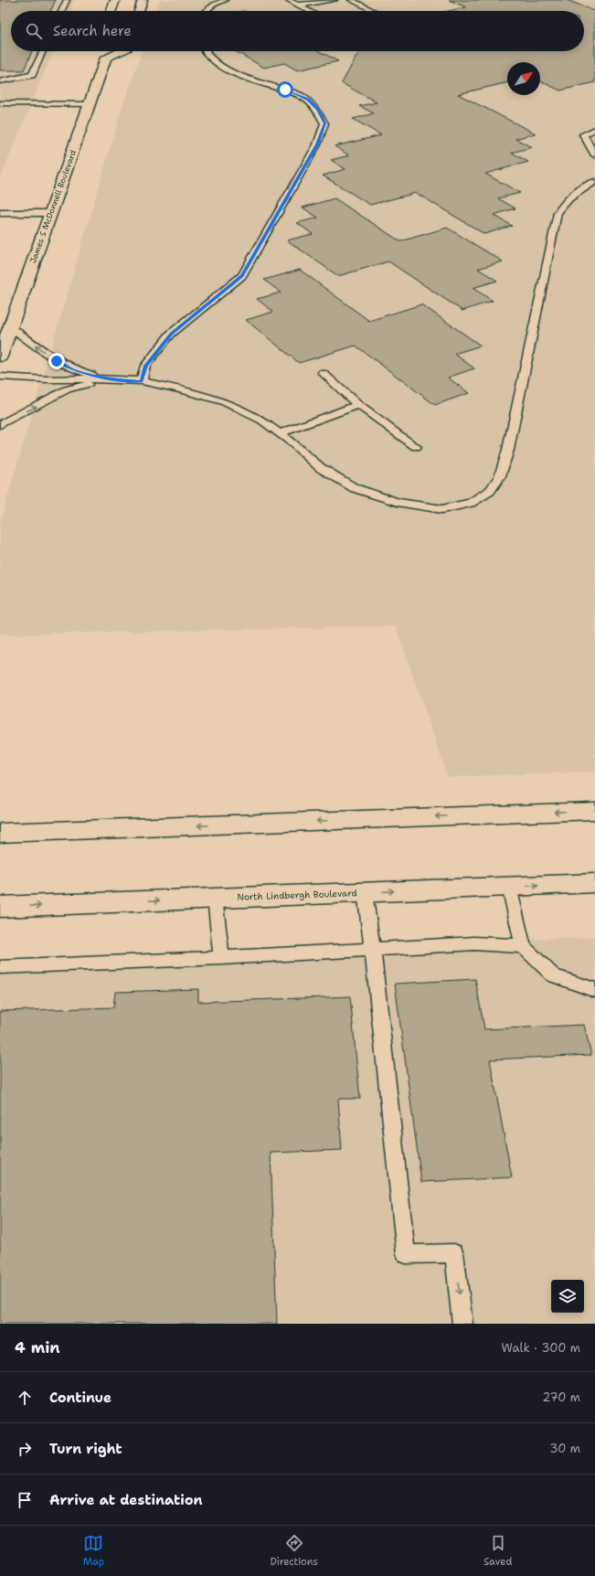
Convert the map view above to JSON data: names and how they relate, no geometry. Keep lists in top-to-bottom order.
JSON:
{
  "streets": {
    "main road": ["James S McDonnell Boulevard", "North Lindbergh Boulevard"]
  },
  "north": "top right",
  "page": {
    "search": "Search here",
    "heading": ["4 min", "Walk · 300 m"],
    "list": [
      ["Continue", "270 m"],
      ["Turn right", "30 m"],
      "Arrive at destination"
    ],
    "nav": ["Map", "Directions", "Saved"]
  }
}
